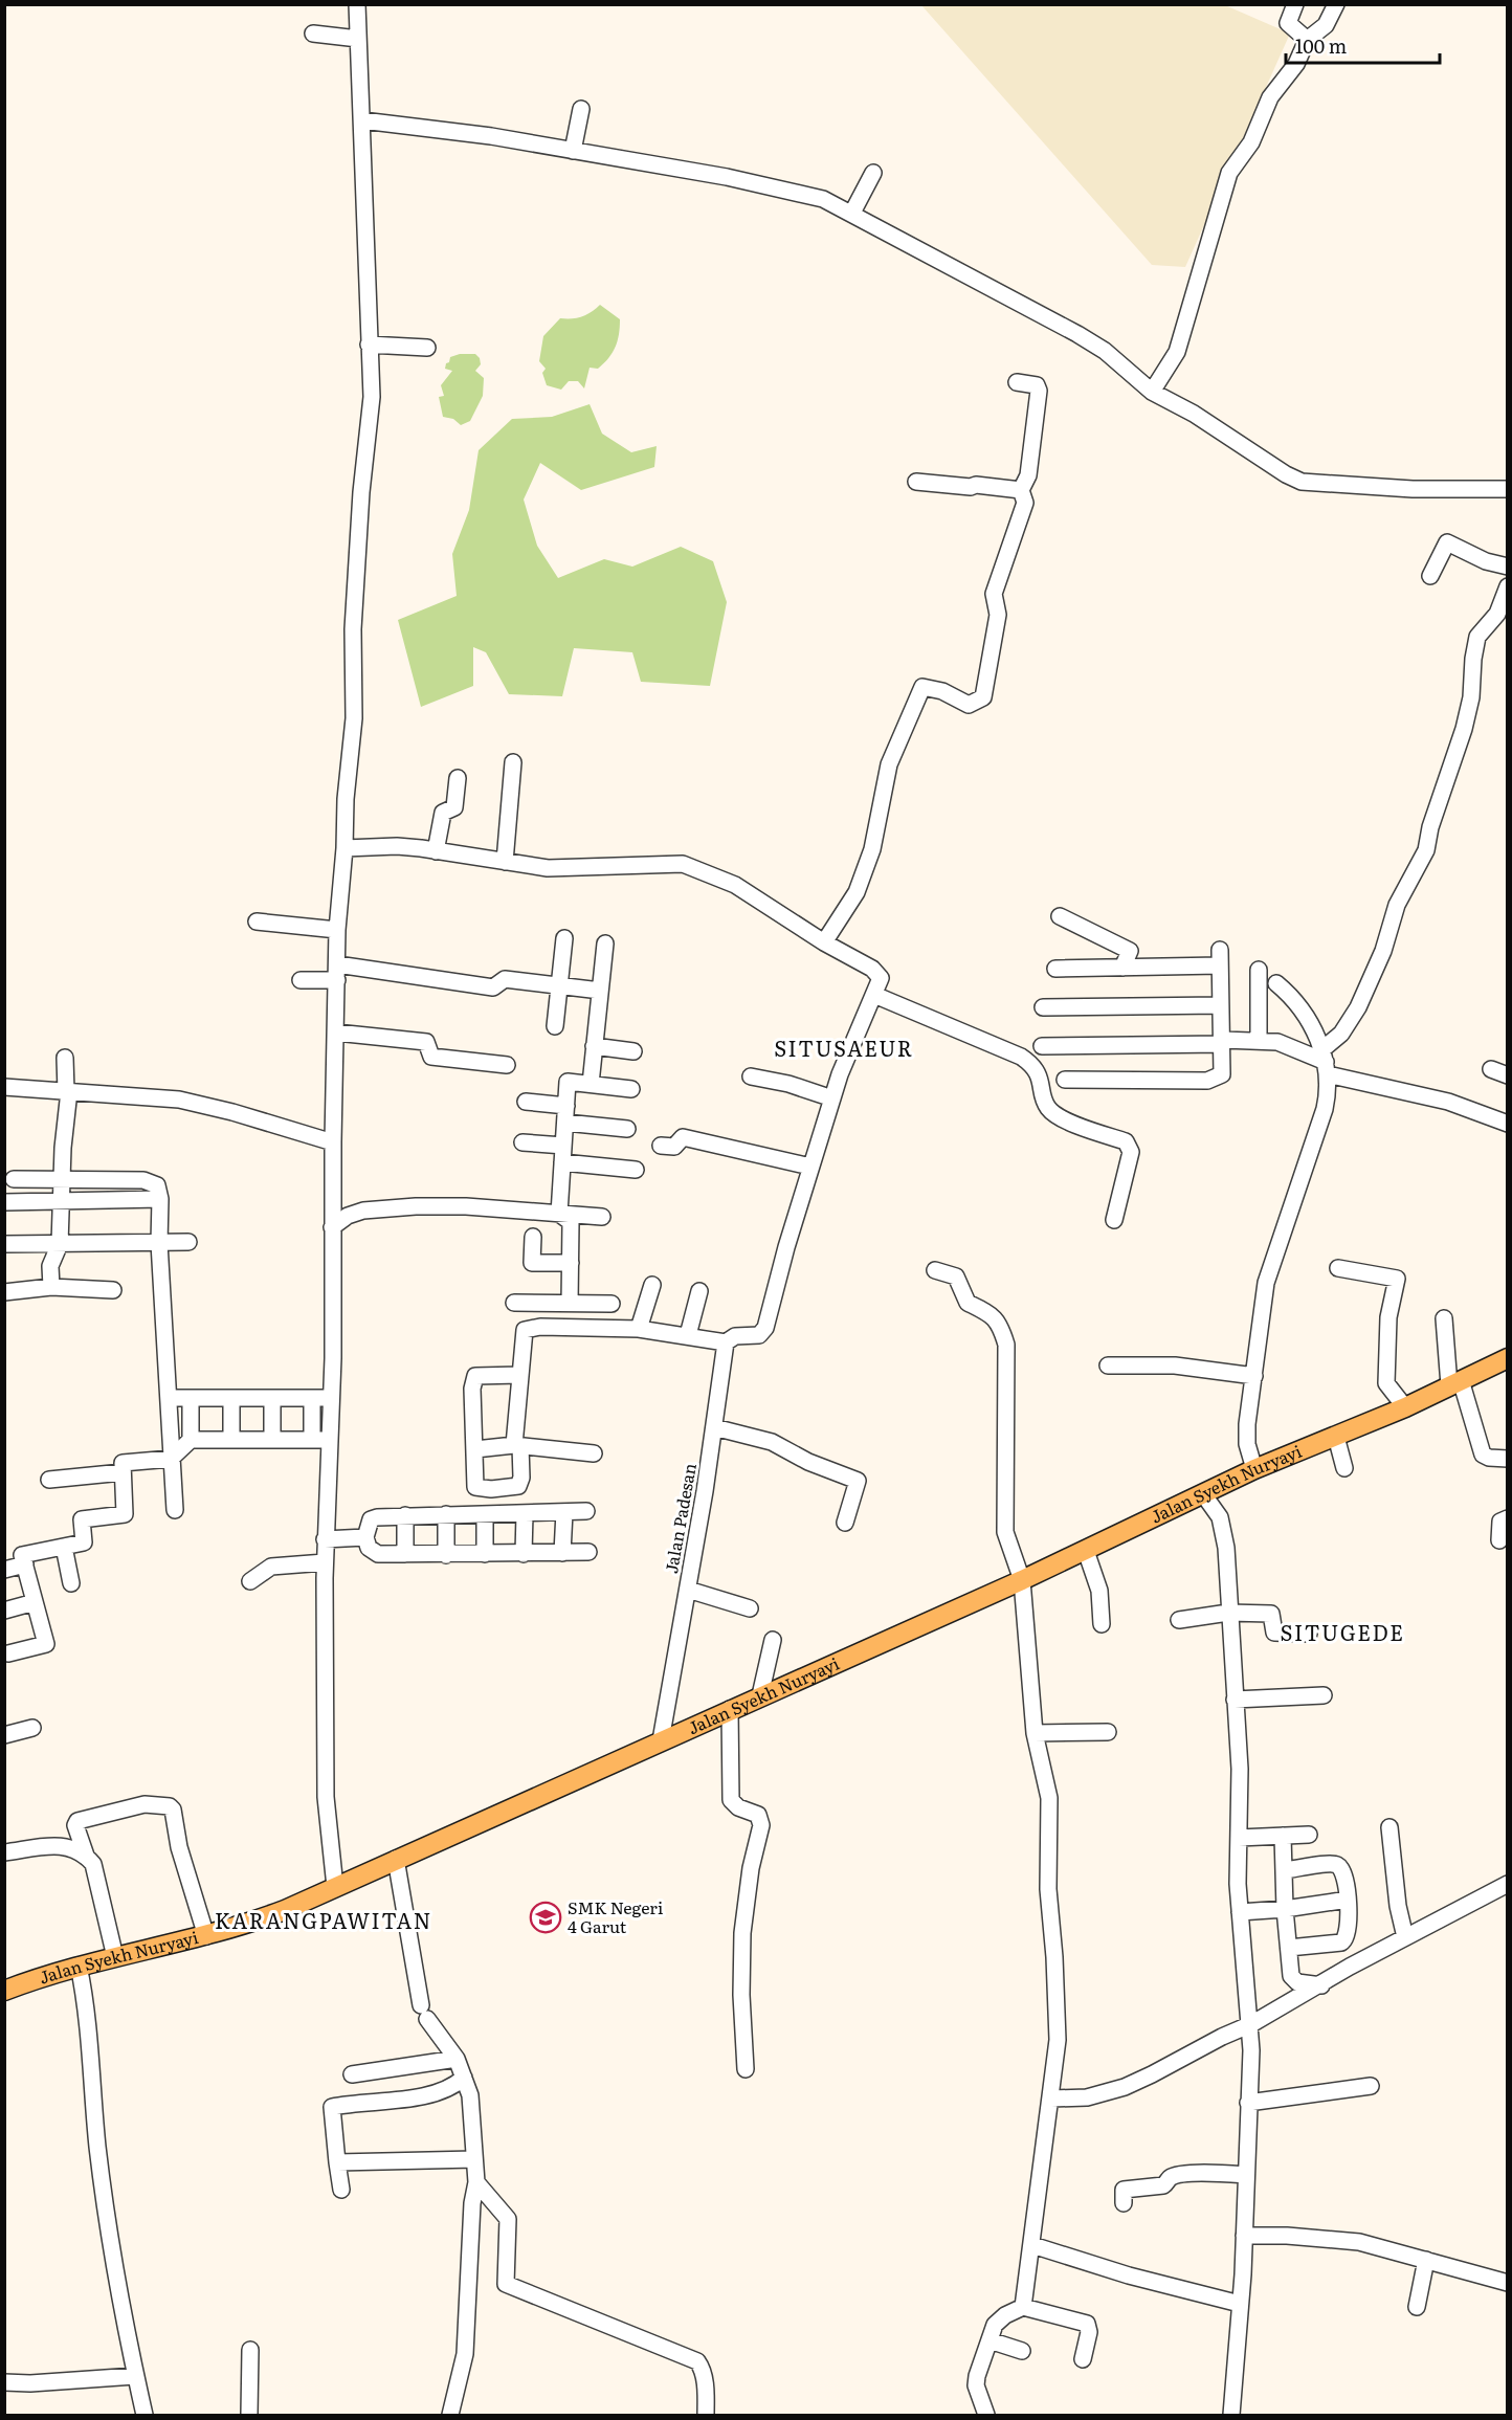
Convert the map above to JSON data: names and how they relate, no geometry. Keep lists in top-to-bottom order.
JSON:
{
  "streets": {
    "main road": ["Jalan Syekh Nuryayi"],
    "street": ["Jalan Padesan"]
  },
  "crossings": [
    ["Jalan Syekh Nuryayi", "Jalan Padesan"]
  ],
  "districts": ["SITUSAEUR", "SITUGEDE", "KARANGPAWITAN"],
  "places": {
    "school or university": ["SMK Negeri 4 Garut"]
  },
  "scale_bar": "100 m"
}
